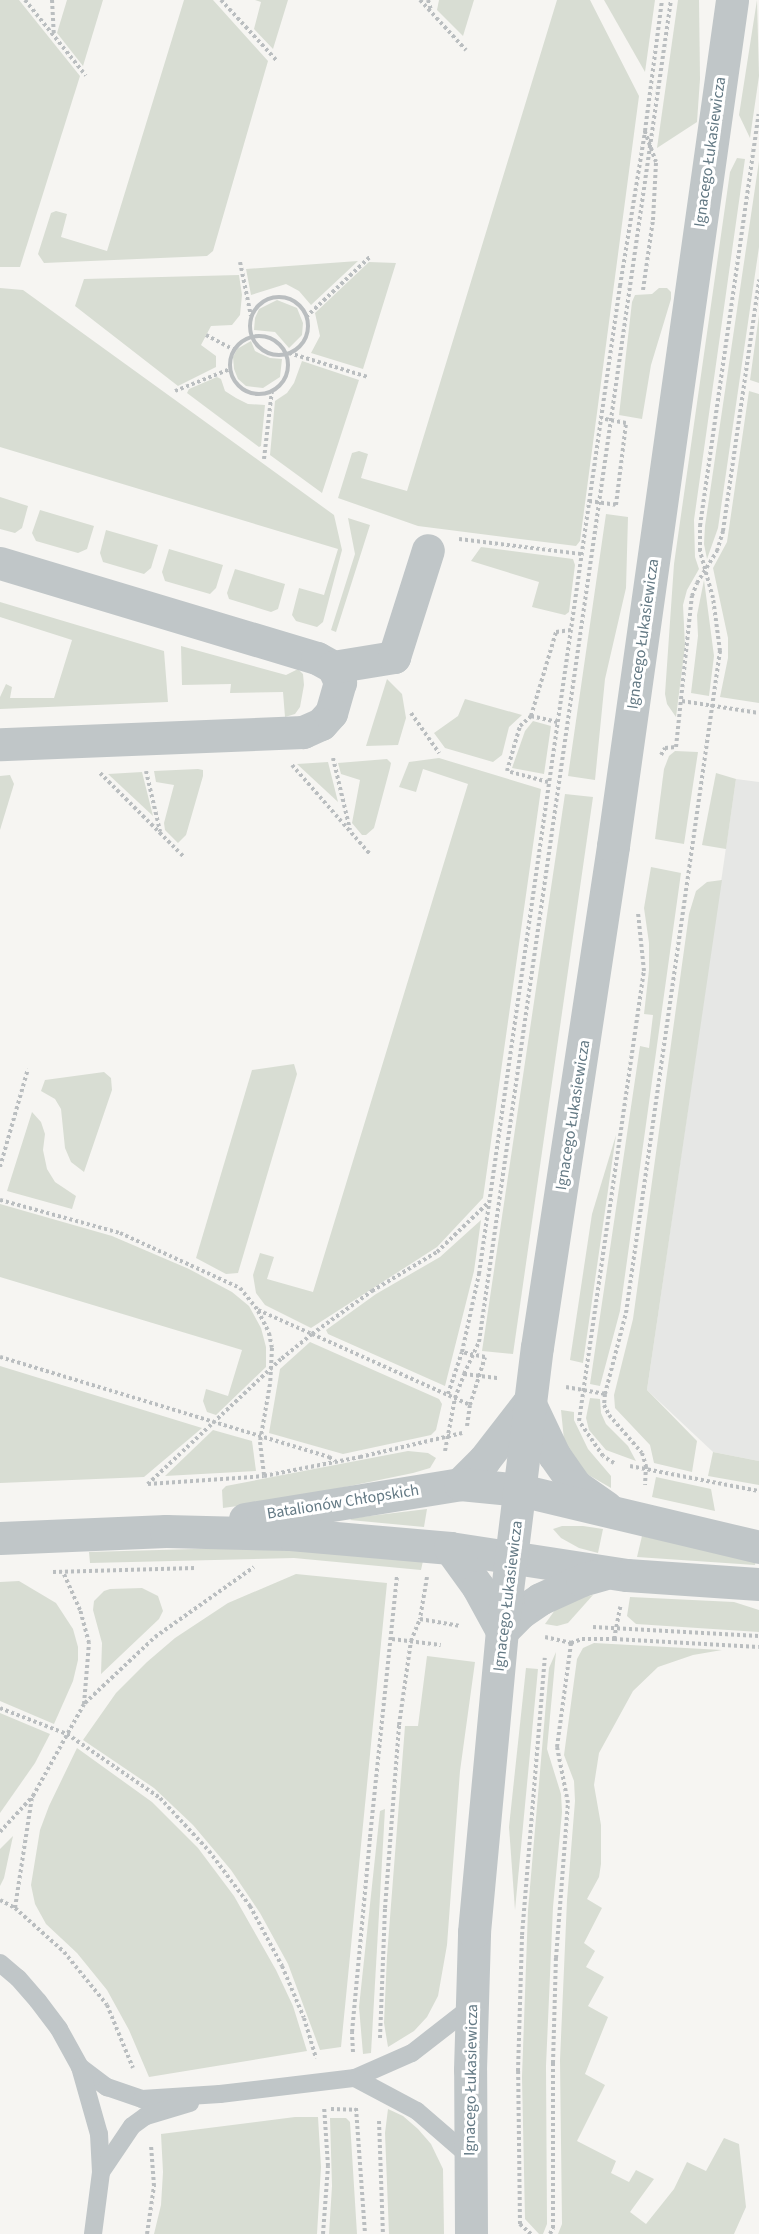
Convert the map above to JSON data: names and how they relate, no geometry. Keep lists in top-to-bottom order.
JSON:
{
  "streets": {
    "street": ["Ignacego Łukasiewicza", "Batalionów Chłopskich"]
  },
  "crossings": [
    ["Ignacego Łukasiewicza", "Batalionów Chłopskich"]
  ]
}
